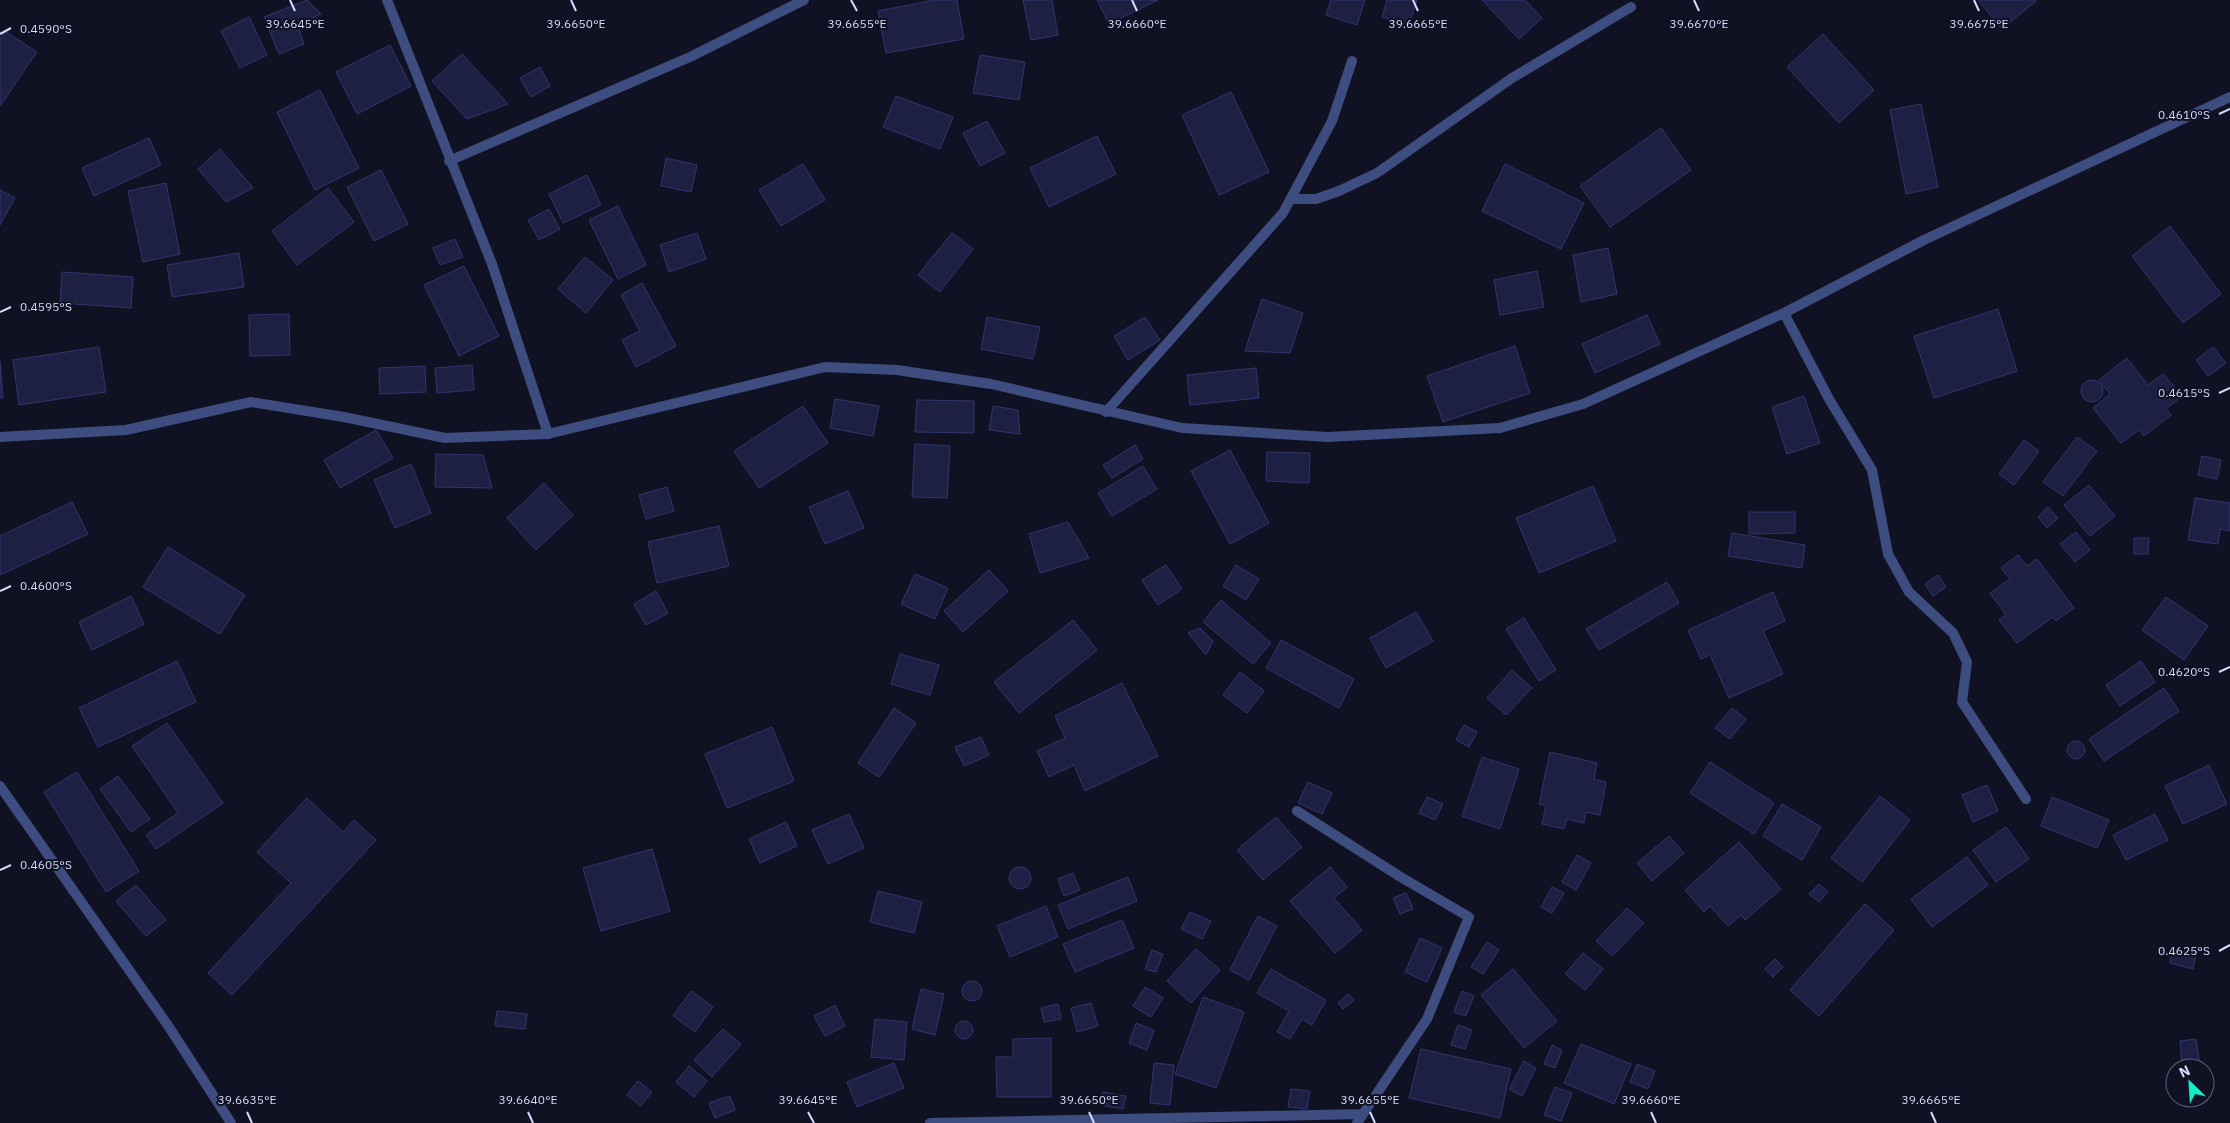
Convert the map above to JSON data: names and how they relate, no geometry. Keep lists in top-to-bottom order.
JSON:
{
  "north": "top left",
  "coordinates": [
    "39.6645°E",
    "39.6650°E",
    "39.6655°E",
    "39.6660°E",
    "39.6670°E",
    "39.6665°E",
    "39.6675°E",
    "0.4590°S",
    "0.4610°S",
    "0.4595°S",
    "0.4615°S",
    "0.4600°S",
    "0.4620°S",
    "0.4605°S",
    "0.4625°S",
    "39.6635°E",
    "39.6640°E"
  ]
}
